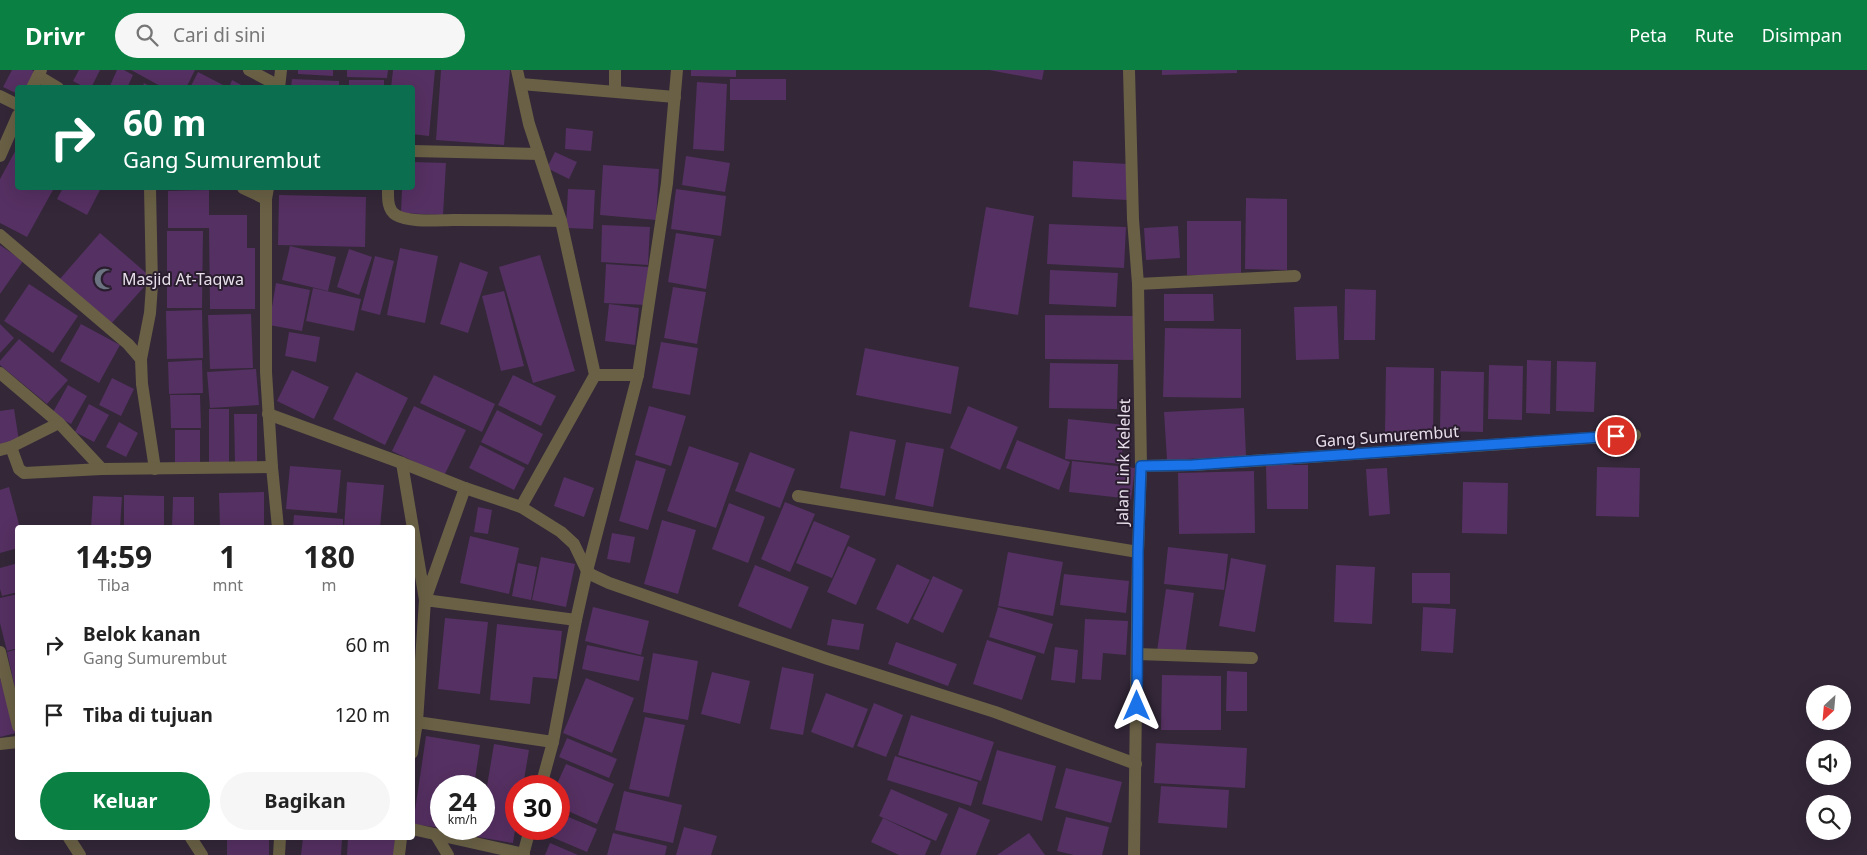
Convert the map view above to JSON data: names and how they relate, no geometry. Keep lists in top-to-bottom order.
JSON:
{
  "streets": {
    "street": ["Gang Sumurembut", "Jalan Link Kelelet"]
  },
  "crossings": [
    ["Gang Sumurembut", "Jalan Link Kelelet"]
  ],
  "places": {
    "mosque": ["Masjid At-Taqwa"]
  },
  "north": "bottom left",
  "page": {
    "header": "Drivr",
    "search": "Cari di sini",
    "nav": ["Peta", "Rute", "Disimpan"],
    "turn": ["60 m", "Gang Sumurembut"],
    "eta": [
      "14:59",
      "Tiba",
      "1",
      "mnt",
      "180",
      "m"
    ],
    "list": [
      {
        "name": "Belok kanan",
        "note": "Gang Sumurembut",
        "value": "60 m"
      },
      {
        "name": "Tiba di tujuan",
        "value": "120 m"
      }
    ],
    "buttons": ["Keluar", "Bagikan"],
    "speed": "24 km/h",
    "limit": "30"
  }
}
